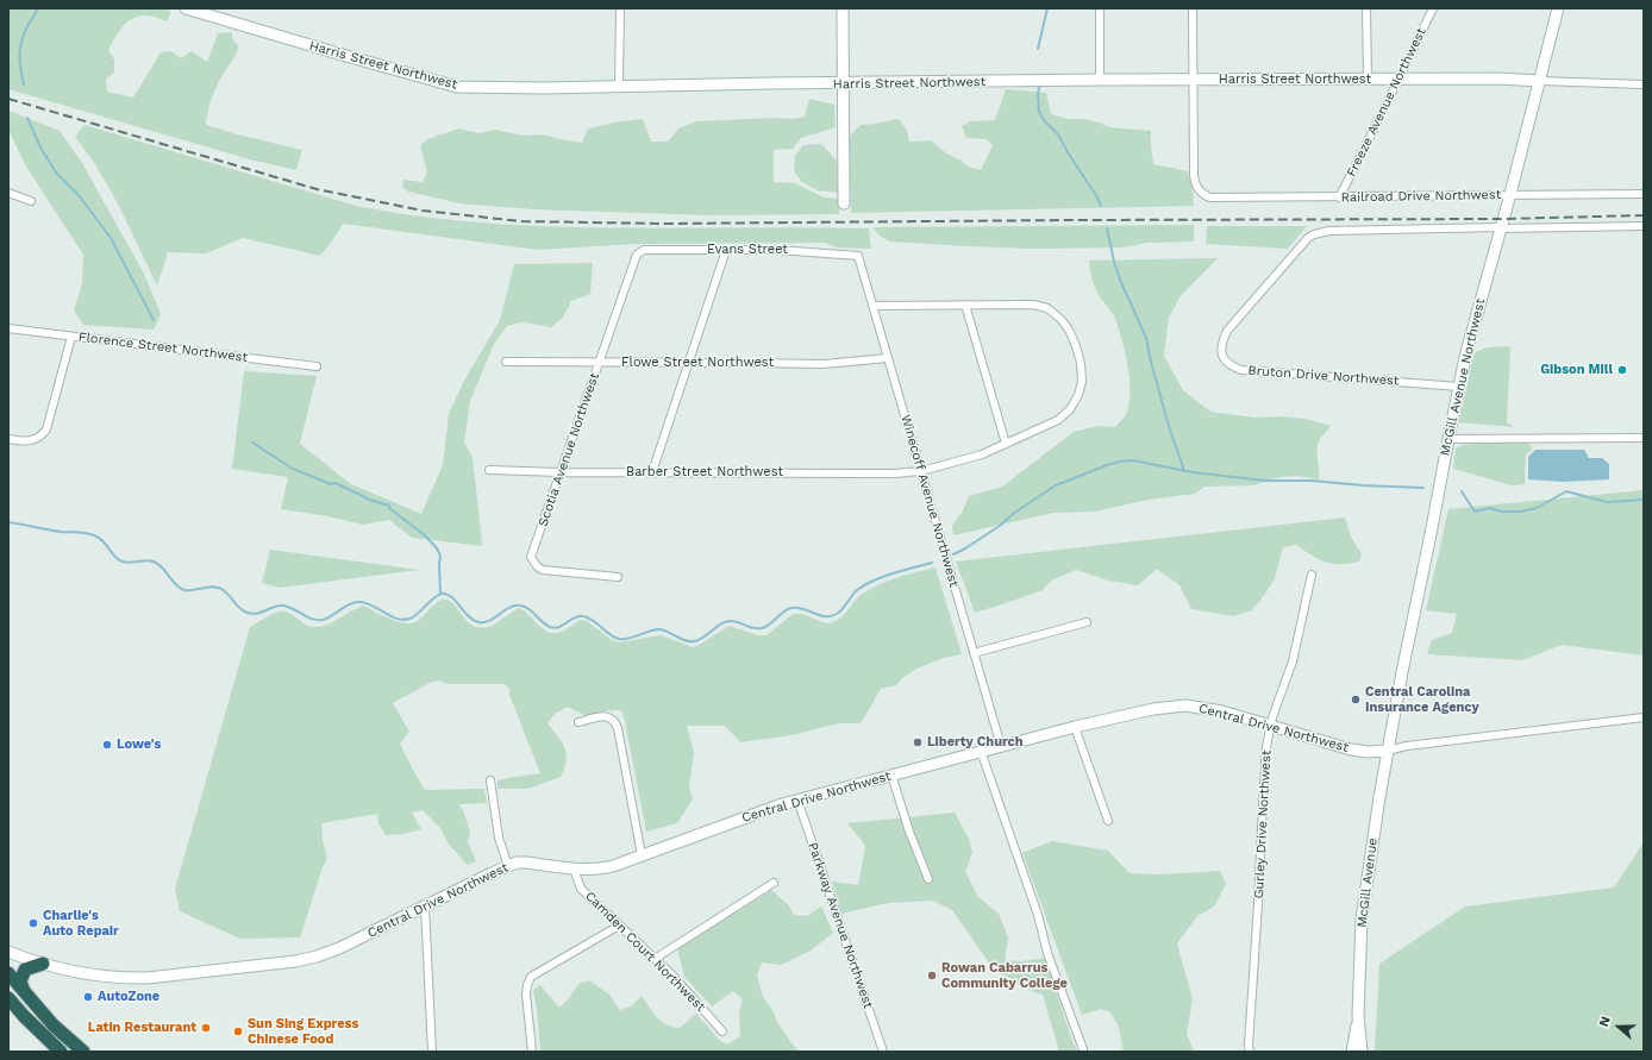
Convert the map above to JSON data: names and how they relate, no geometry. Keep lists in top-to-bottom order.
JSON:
{
  "streets": {
    "street": [
      "Harris Street Northwest",
      "Freeze Avenue Northwest",
      "Railroad Drive Northwest",
      "Evans Street",
      "Florence Street Northwest",
      "Flowe Street Northwest",
      "Bruton Drive Northwest",
      "McGill Avenue Northwest",
      "Scotia Avenue Northwest",
      "Barber Street Northwest",
      "Winecoff Avenue Northwest",
      "Central Drive Northwest",
      "Gurley Drive Northwest",
      "McGill Avenue",
      "Parkway Avenue Northwest",
      "Camden Court Northwest"
    ]
  },
  "crossings": [
    ["Harris Street Northwest", "Freeze Avenue Northwest"],
    ["Harris Street Northwest", "Railroad Drive Northwest"],
    ["Harris Street Northwest", "McGill Avenue Northwest"],
    ["Freeze Avenue Northwest", "Railroad Drive Northwest"],
    ["Railroad Drive Northwest", "McGill Avenue Northwest"],
    ["Evans Street", "Scotia Avenue Northwest"],
    ["Evans Street", "Winecoff Avenue Northwest"],
    ["Flowe Street Northwest", "Scotia Avenue Northwest"],
    ["Flowe Street Northwest", "Winecoff Avenue Northwest"],
    ["Bruton Drive Northwest", "McGill Avenue Northwest"],
    ["McGill Avenue Northwest", "Central Drive Northwest"],
    ["McGill Avenue Northwest", "McGill Avenue"],
    ["Scotia Avenue Northwest", "Barber Street Northwest"],
    ["Barber Street Northwest", "Winecoff Avenue Northwest"],
    ["Winecoff Avenue Northwest", "Central Drive Northwest"],
    ["Central Drive Northwest", "Gurley Drive Northwest"],
    ["Central Drive Northwest", "McGill Avenue"],
    ["Central Drive Northwest", "Parkway Avenue Northwest"],
    ["Central Drive Northwest", "Camden Court Northwest"]
  ],
  "places": [
    "Gibson Mill",
    "Central Carolina Insurance Agency",
    "Liberty Church",
    "Lowe's",
    "Charlie's Auto Repair",
    "Rowan Cabarrus Community College",
    "AutoZone",
    "Latin Restaurant",
    "Sun Sing Express Chinese Food"
  ],
  "north": "left"
}
